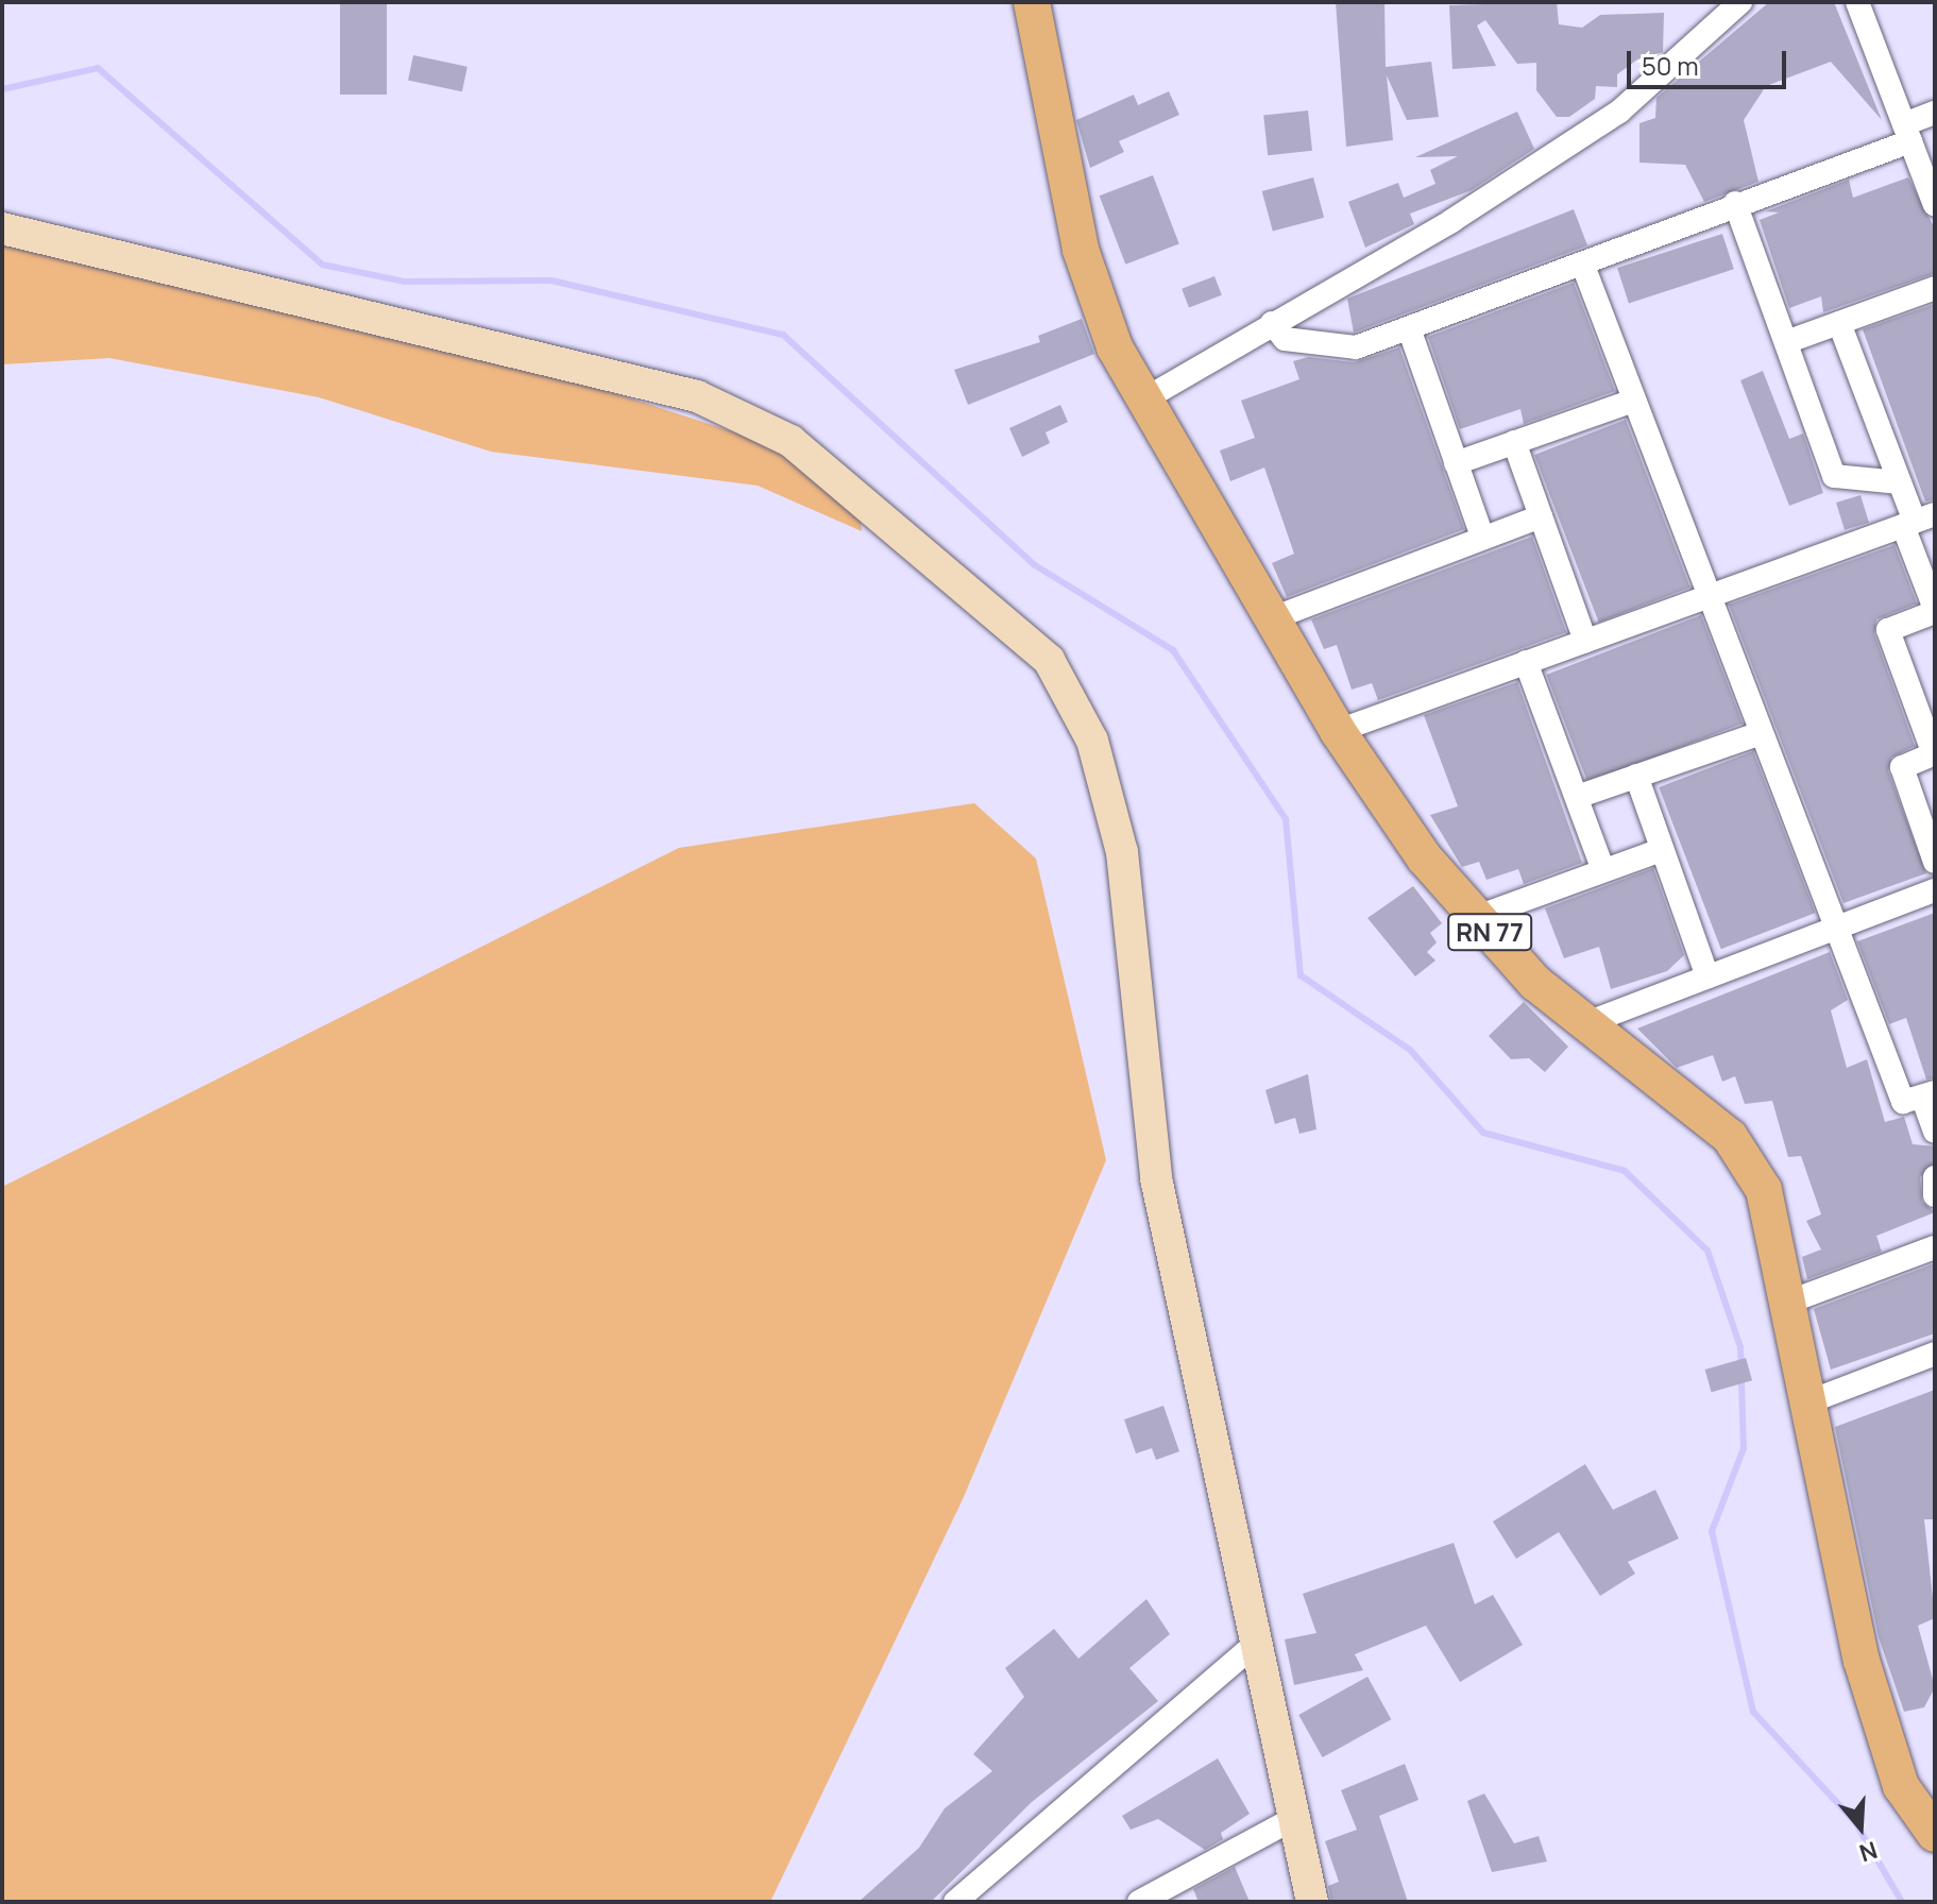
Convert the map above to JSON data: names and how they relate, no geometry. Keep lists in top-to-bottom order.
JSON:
{
  "streets": {
    "main road": ["RN 77"]
  },
  "scale_bar": "50 m",
  "north": "bottom"
}
